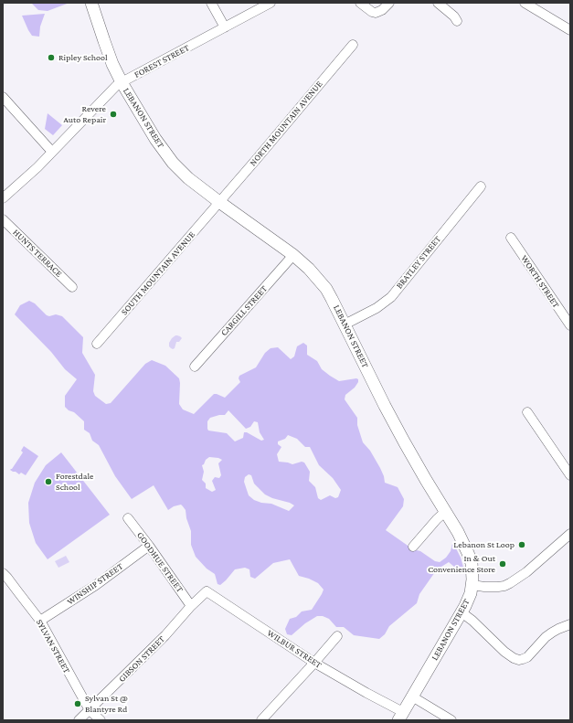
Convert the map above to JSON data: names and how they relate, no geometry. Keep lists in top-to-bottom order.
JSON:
{
  "streets": {
    "main road": ["LEBANON STREET"],
    "street": [
      "FOREST STREET",
      "NORTH MOUNTAIN AVENUE",
      "HUNTS TERRACE",
      "BRATLEY STREET",
      "SOUTH MOUNTAIN AVENUE",
      "WORTH STREET",
      "CARGILL STREET",
      "GOODHUE STREET",
      "WINSHIP STREET",
      "SYLVAN STREET",
      "WILBUR STREET",
      "GIBSON STREET"
    ]
  },
  "crossings": [
    ["FOREST STREET", "LEBANON STREET"],
    ["LEBANON STREET", "NORTH MOUNTAIN AVENUE"],
    ["LEBANON STREET", "BRATLEY STREET"],
    ["LEBANON STREET", "SOUTH MOUNTAIN AVENUE"],
    ["LEBANON STREET", "CARGILL STREET"],
    ["LEBANON STREET", "WILBUR STREET"],
    ["NORTH MOUNTAIN AVENUE", "SOUTH MOUNTAIN AVENUE"],
    ["GOODHUE STREET", "WINSHIP STREET"],
    ["GOODHUE STREET", "WILBUR STREET"],
    ["GOODHUE STREET", "GIBSON STREET"],
    ["WINSHIP STREET", "SYLVAN STREET"],
    ["SYLVAN STREET", "GIBSON STREET"],
    ["WILBUR STREET", "GIBSON STREET"]
  ],
  "places": [
    "Ripley School",
    "Revere Auto Repair",
    "Forestdale School",
    "Lebanon St Loop",
    "In & Out Convenience Store",
    "Sylvan St @ Blantyre Rd"
  ]
}
